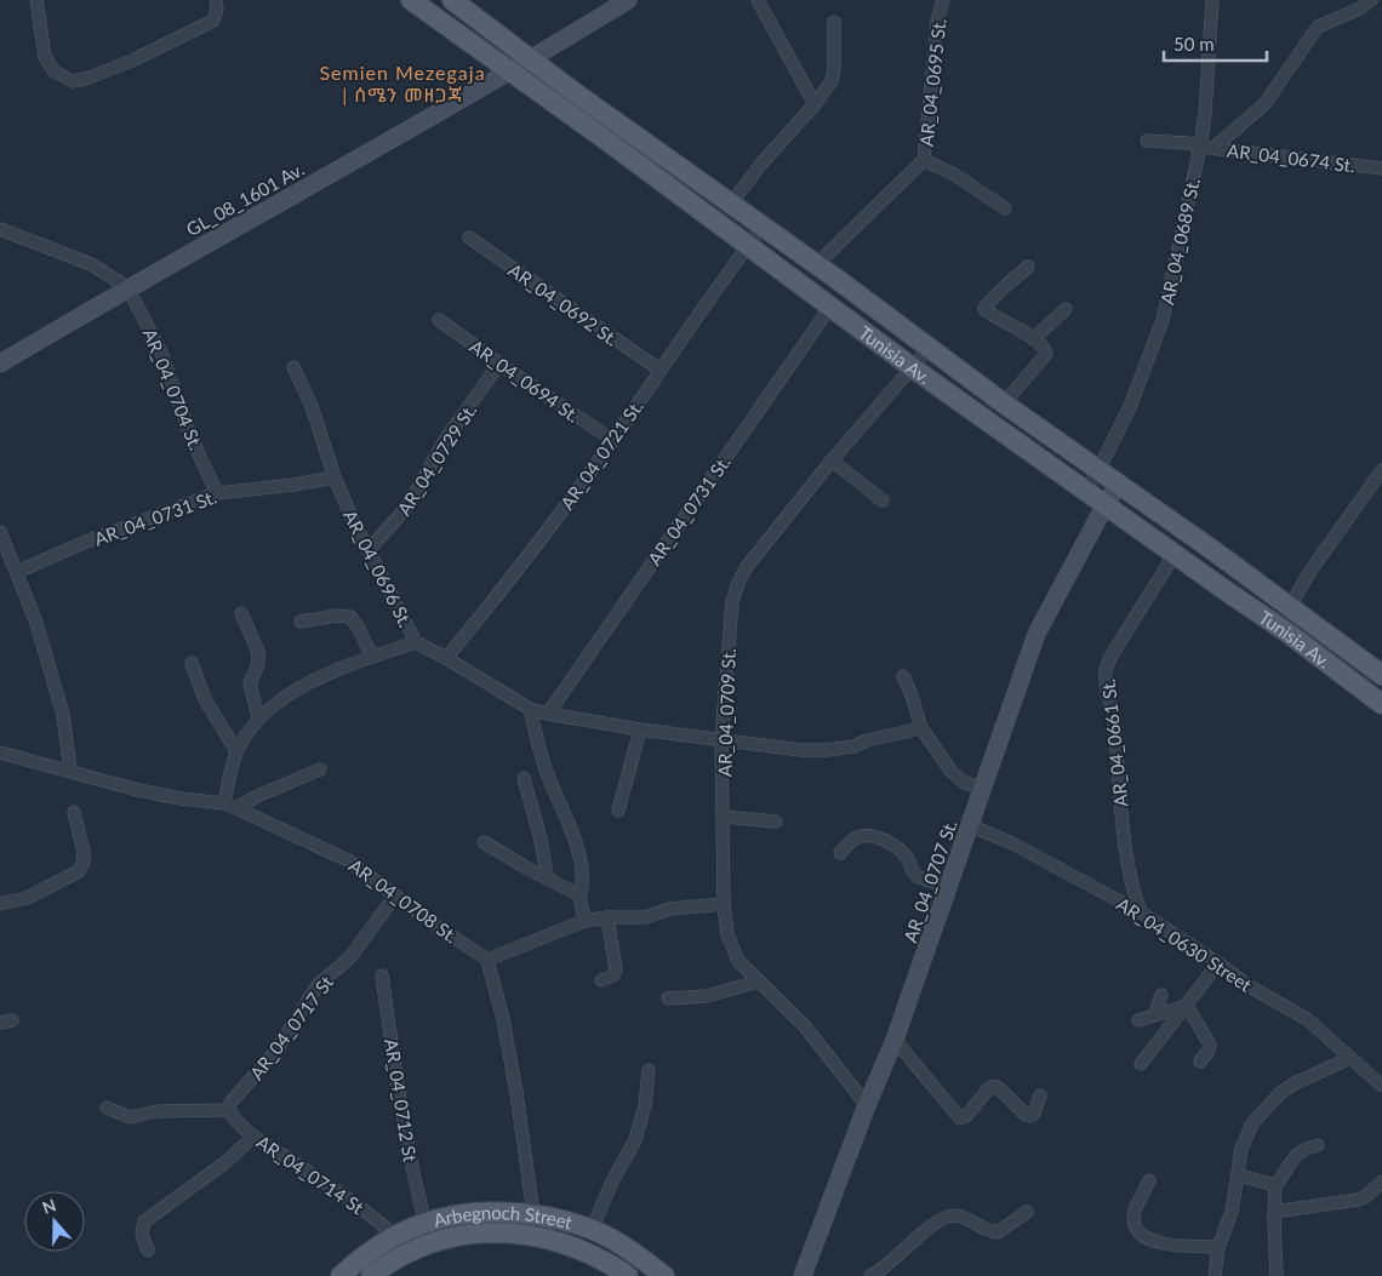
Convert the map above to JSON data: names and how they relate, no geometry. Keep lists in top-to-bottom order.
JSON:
{
  "streets": {
    "main road": ["Tunisia Av.", "Arbegnoch Street"],
    "street": [
      "AR_04_0695 St.",
      "AR_04_0674 St.",
      "GL_08_1601 Av.",
      "AR_04_0689 St.",
      "AR_04_0692 St.",
      "AR_04_0694 St.",
      "AR_04_0704 St.",
      "AR_04_0721 St.",
      "AR_04_0729 St.",
      "AR_04_0731 St.",
      "AR_04_0696 St.",
      "AR_04_0709 St.",
      "AR_04_0661 St.",
      "AR_04_0707 St.",
      "AR_04_0708 St.",
      "AR_04_0630 Street",
      "AR_04_0717 St",
      "AR_04_0712 St",
      "AR_04_0714 St"
    ]
  },
  "crossings": [
    ["AR_04_0695 St.", "Tunisia Av."],
    ["AR_04_0674 St.", "AR_04_0689 St."],
    ["GL_08_1601 Av.", "Tunisia Av."],
    ["GL_08_1601 Av.", "AR_04_0704 St."],
    ["AR_04_0689 St.", "Tunisia Av."],
    ["AR_04_0692 St.", "AR_04_0721 St."],
    ["Tunisia Av.", "AR_04_0721 St."],
    ["Tunisia Av.", "AR_04_0731 St."],
    ["Tunisia Av.", "AR_04_0709 St."],
    ["Tunisia Av.", "AR_04_0661 St."],
    ["Tunisia Av.", "AR_04_0707 St."],
    ["AR_04_0694 St.", "AR_04_0721 St."],
    ["AR_04_0694 St.", "AR_04_0729 St."],
    ["AR_04_0704 St.", "AR_04_0731 St."],
    ["AR_04_0721 St.", "AR_04_0696 St."],
    ["AR_04_0729 St.", "AR_04_0696 St."],
    ["AR_04_0731 St.", "AR_04_0696 St."],
    ["AR_04_0696 St.", "AR_04_0709 St."],
    ["AR_04_0709 St.", "AR_04_0707 St."],
    ["AR_04_0661 St.", "AR_04_0630 Street"],
    ["AR_04_0707 St.", "AR_04_0630 Street"],
    ["AR_04_0708 St.", "AR_04_0717 St"],
    ["AR_04_0717 St", "AR_04_0714 St"],
    ["AR_04_0712 St", "Arbegnoch Street"],
    ["AR_04_0714 St", "Arbegnoch Street"]
  ],
  "districts": ["Semien Mezegaja | ሰሜን መዘጋጃ"],
  "scale_bar": "50 m",
  "north": "top"
}
